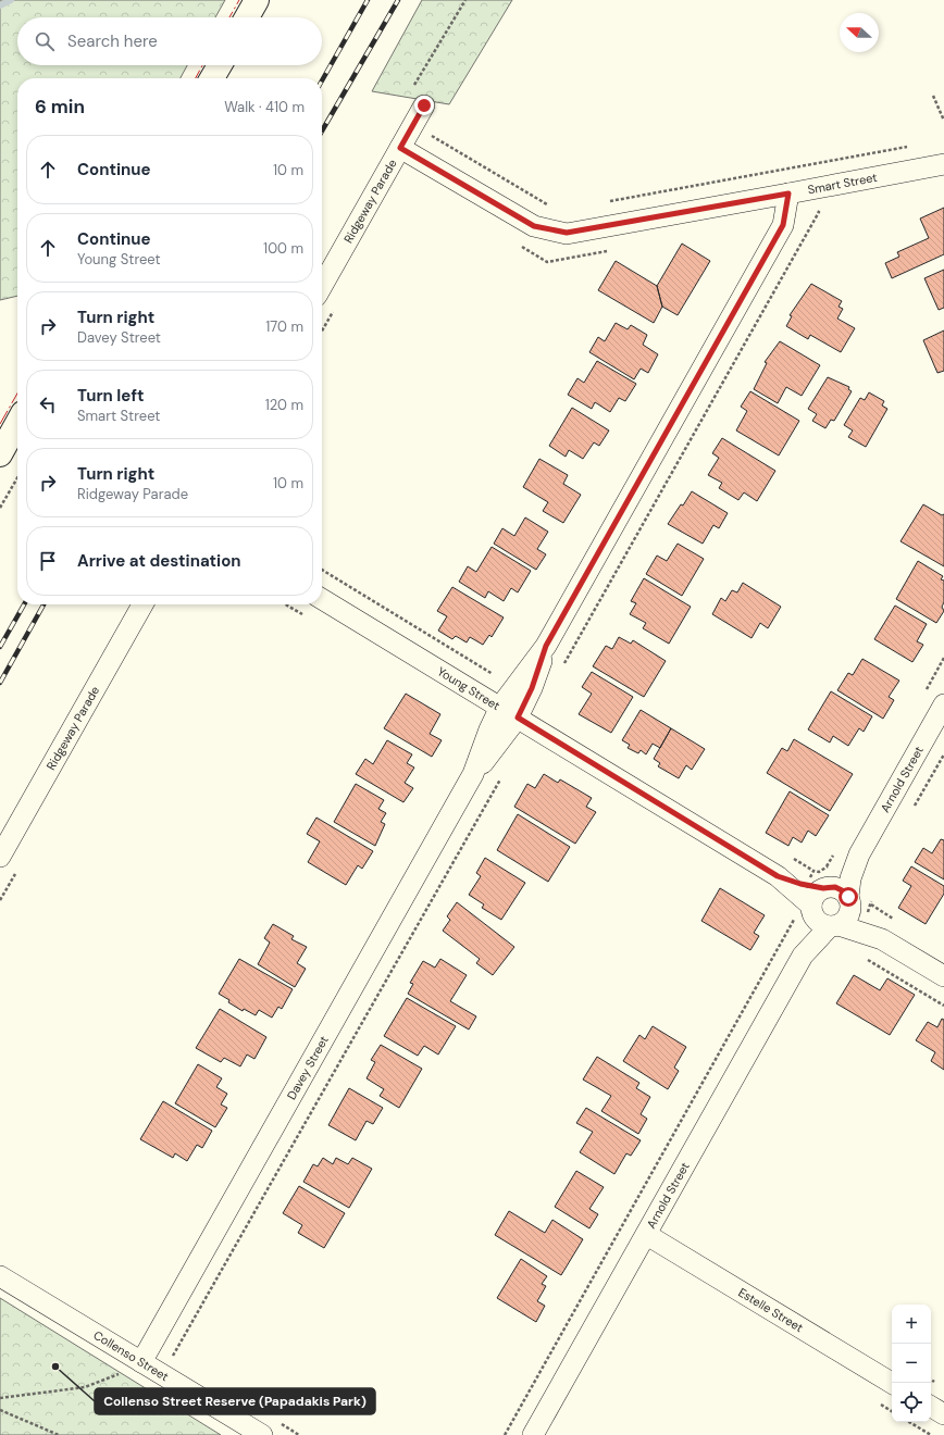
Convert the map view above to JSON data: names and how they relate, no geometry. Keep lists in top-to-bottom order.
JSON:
{
  "streets": {
    "street": [
      "Smart Street",
      "Ridgeway Parade",
      "Young Street",
      "Arnold Street",
      "Davey Street",
      "Estelle Street",
      "Collenso Street"
    ]
  },
  "crossings": [
    ["Smart Street", "Ridgeway Parade"],
    ["Smart Street", "Davey Street"],
    ["Young Street", "Arnold Street"],
    ["Young Street", "Davey Street"],
    ["Arnold Street", "Estelle Street"],
    ["Davey Street", "Collenso Street"]
  ],
  "places": ["Collenso Street Reserve (Papadakis Park)"],
  "north": "left",
  "page": {
    "search": "Search here",
    "heading": ["6 min", "Walk · 410 m"],
    "list": [
      ["Continue", "10 m"],
      ["Continue", "Young Street", "100 m"],
      ["Turn right", "Davey Street", "170 m"],
      ["Turn left", "Smart Street", "120 m"],
      ["Turn right", "Ridgeway Parade", "10 m"],
      "Arrive at destination"
    ],
    "map_buttons": ["+", "−"]
  }
}
